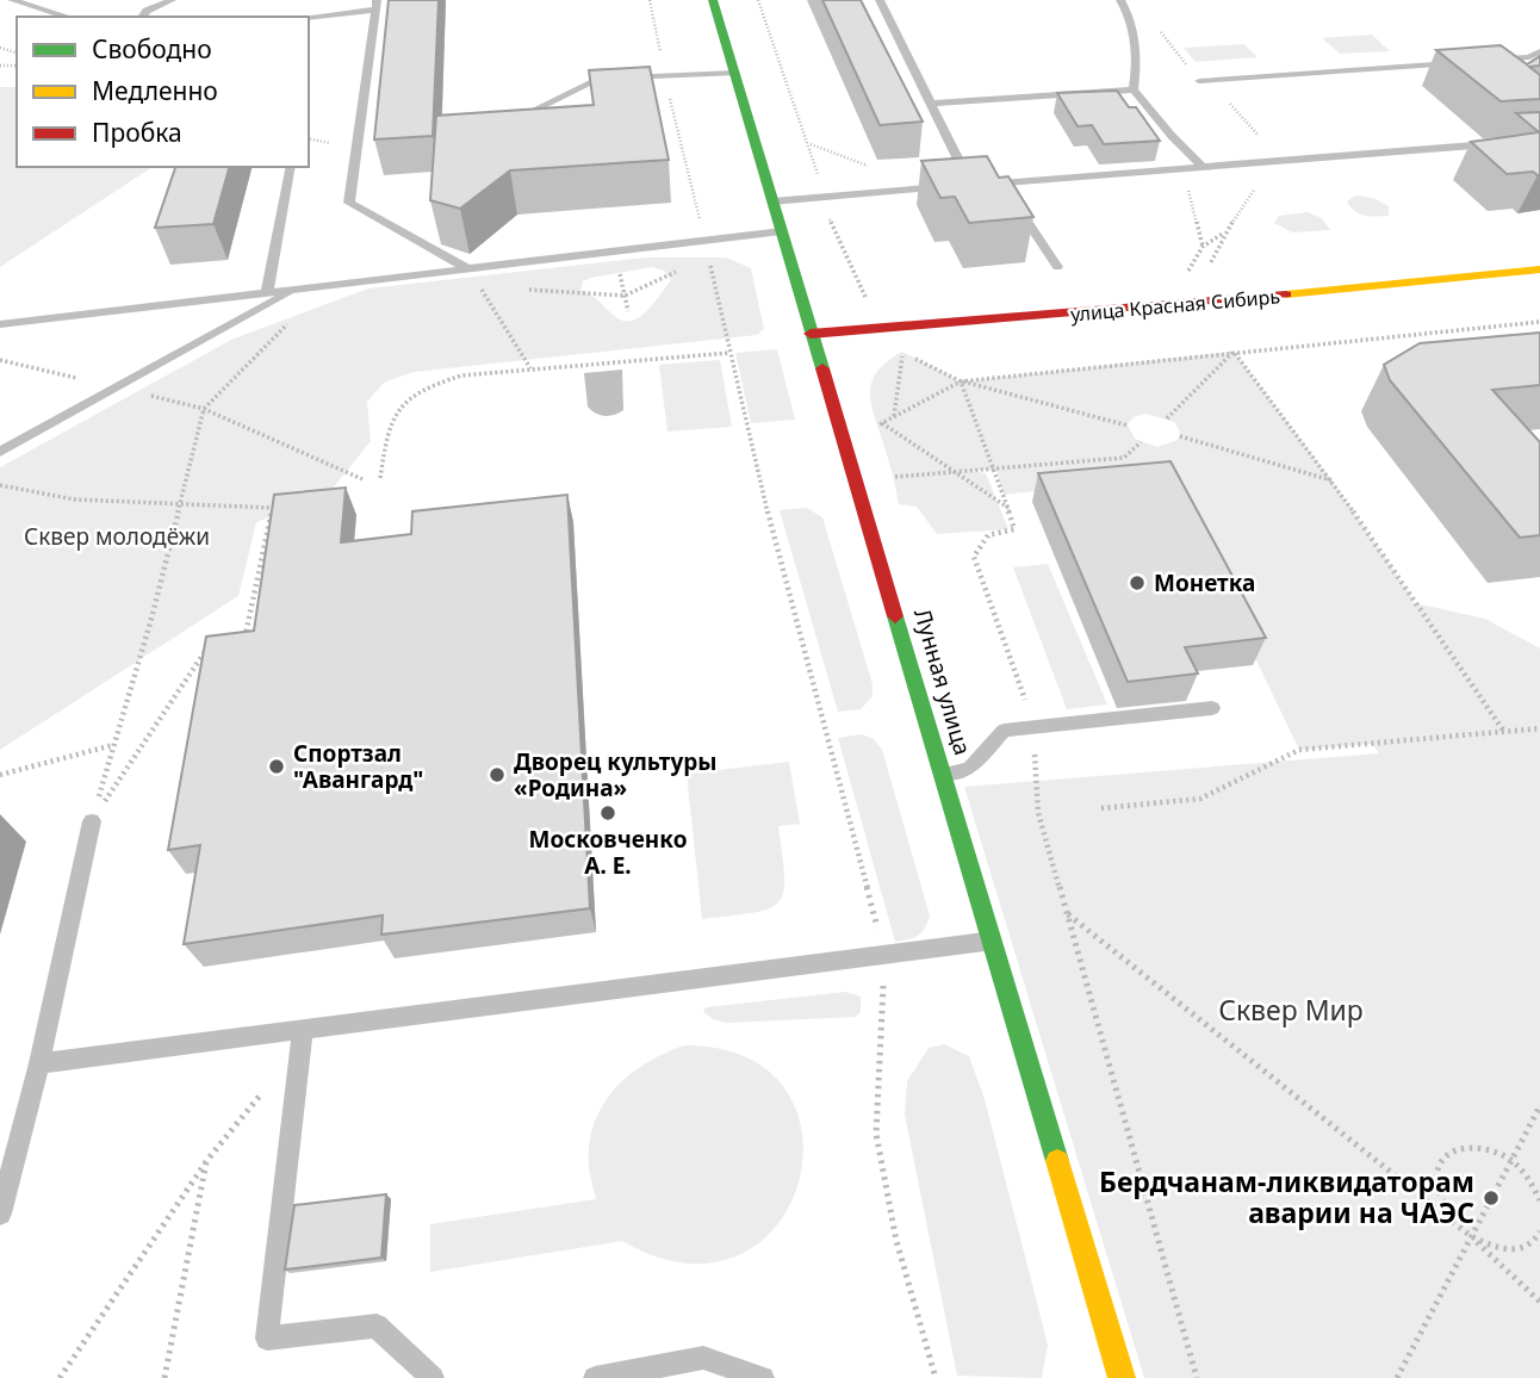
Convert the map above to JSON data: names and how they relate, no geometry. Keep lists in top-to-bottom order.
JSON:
{
  "streets": {
    "street": ["улица Красная Сибирь", "Лунная улица"]
  },
  "crossings": [
    ["улица Красная Сибирь", "Лунная улица"]
  ],
  "parks": ["Сквер молодёжи", "Сквер Мир"],
  "places": [
    "Монетка",
    "Спортзал \"Авангард\"",
    "Дворец культуры «Родина»",
    "Московченко А. Е.",
    "Бердчанам-ликвидаторам аварии на ЧАЭС"
  ],
  "legend": ["Свободно", "Медленно", "Пробка"]
}
